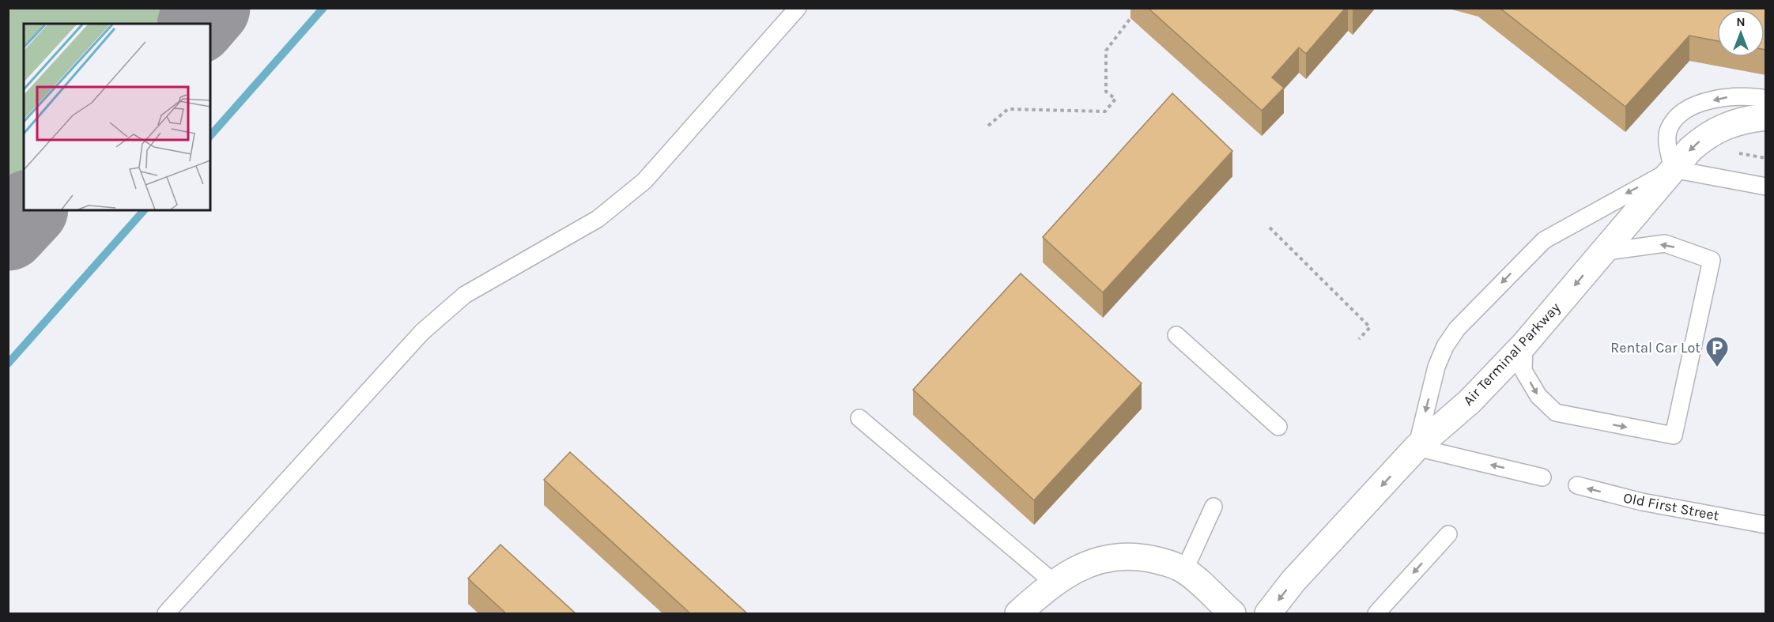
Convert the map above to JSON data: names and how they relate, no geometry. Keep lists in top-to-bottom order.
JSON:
{
  "streets": {
    "street": ["Air Terminal Parkway"],
    "lane": ["Old First Street"]
  },
  "one_way": ["Air Terminal Parkway", "Old First Street"],
  "places": {
    "parking": ["Rental Car Lot"]
  },
  "north": "top"
}
